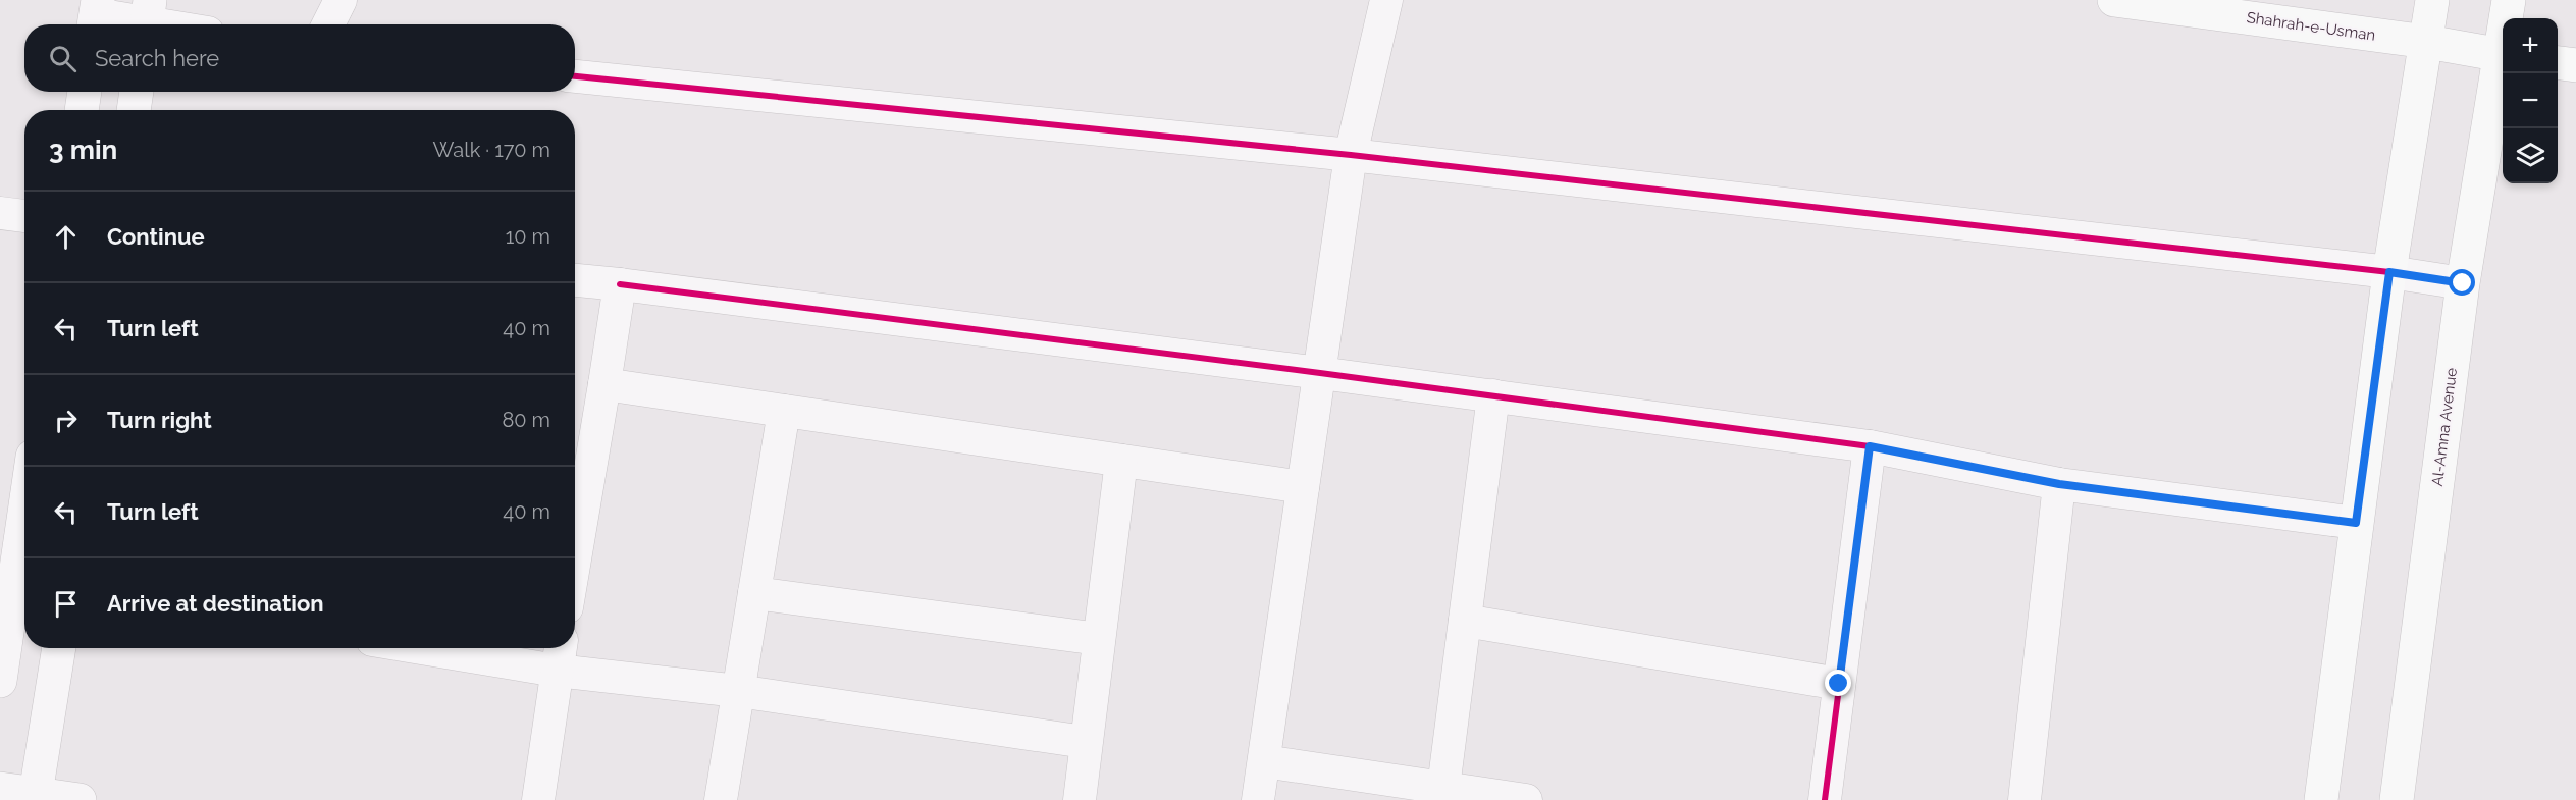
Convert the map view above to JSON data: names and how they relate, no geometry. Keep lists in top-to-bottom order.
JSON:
{
  "streets": {
    "main road": ["Shahrah-e-Usman", "Al-Amna Avenue"]
  },
  "page": {
    "map_buttons": ["+", "−"],
    "search": "Search here",
    "heading": ["3 min", "Walk · 170 m"],
    "list": [
      ["Continue", "10 m"],
      ["Turn left", "40 m"],
      ["Turn right", "80 m"],
      ["Turn left", "40 m"],
      "Arrive at destination"
    ]
  }
}
